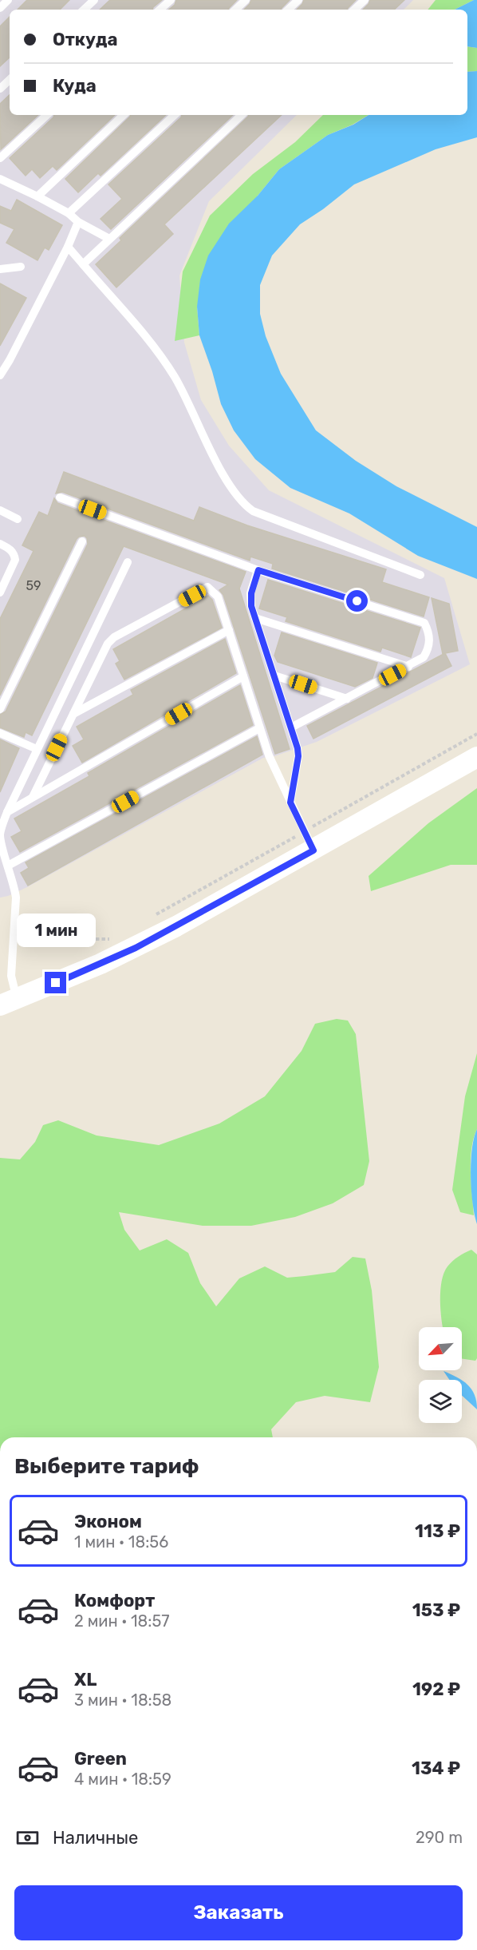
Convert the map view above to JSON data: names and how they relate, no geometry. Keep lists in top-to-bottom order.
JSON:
{
  "house_numbers": ["59"],
  "north": "bottom left",
  "page": {
    "banner": ["Откуда", "Куда"],
    "bubble": "1 мин",
    "heading": "Выберите тариф",
    "list": [
      {
        "name": "Эконом",
        "note": "1 мин · 18:56",
        "value": "113 ₽"
      },
      {
        "name": "Комфорт",
        "note": "2 мин · 18:57",
        "value": "153 ₽"
      },
      {
        "name": "XL",
        "note": "3 мин · 18:58",
        "value": "192 ₽"
      },
      {
        "name": "Green",
        "note": "4 мин · 18:59",
        "value": "134 ₽"
      }
    ],
    "pay": ["Наличные", "290 m"],
    "buttons": "Заказать"
  }
}
